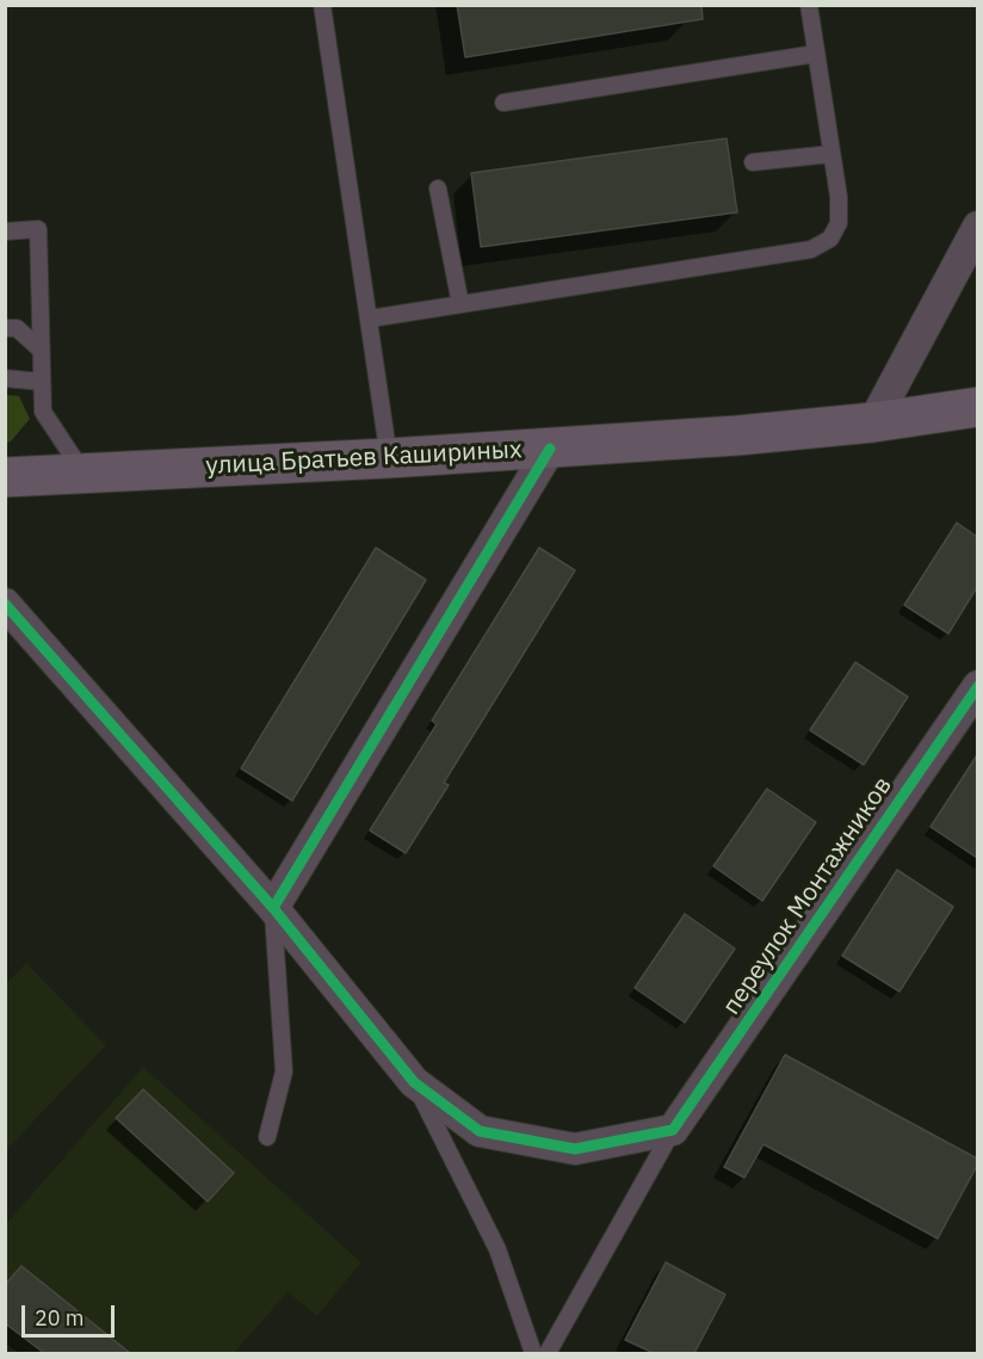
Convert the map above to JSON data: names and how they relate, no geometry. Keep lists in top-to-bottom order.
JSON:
{
  "streets": {
    "main road": ["улица Братьев Кашириных"],
    "street": ["переулок Монтажников"]
  },
  "scale_bar": "20 m"
}
